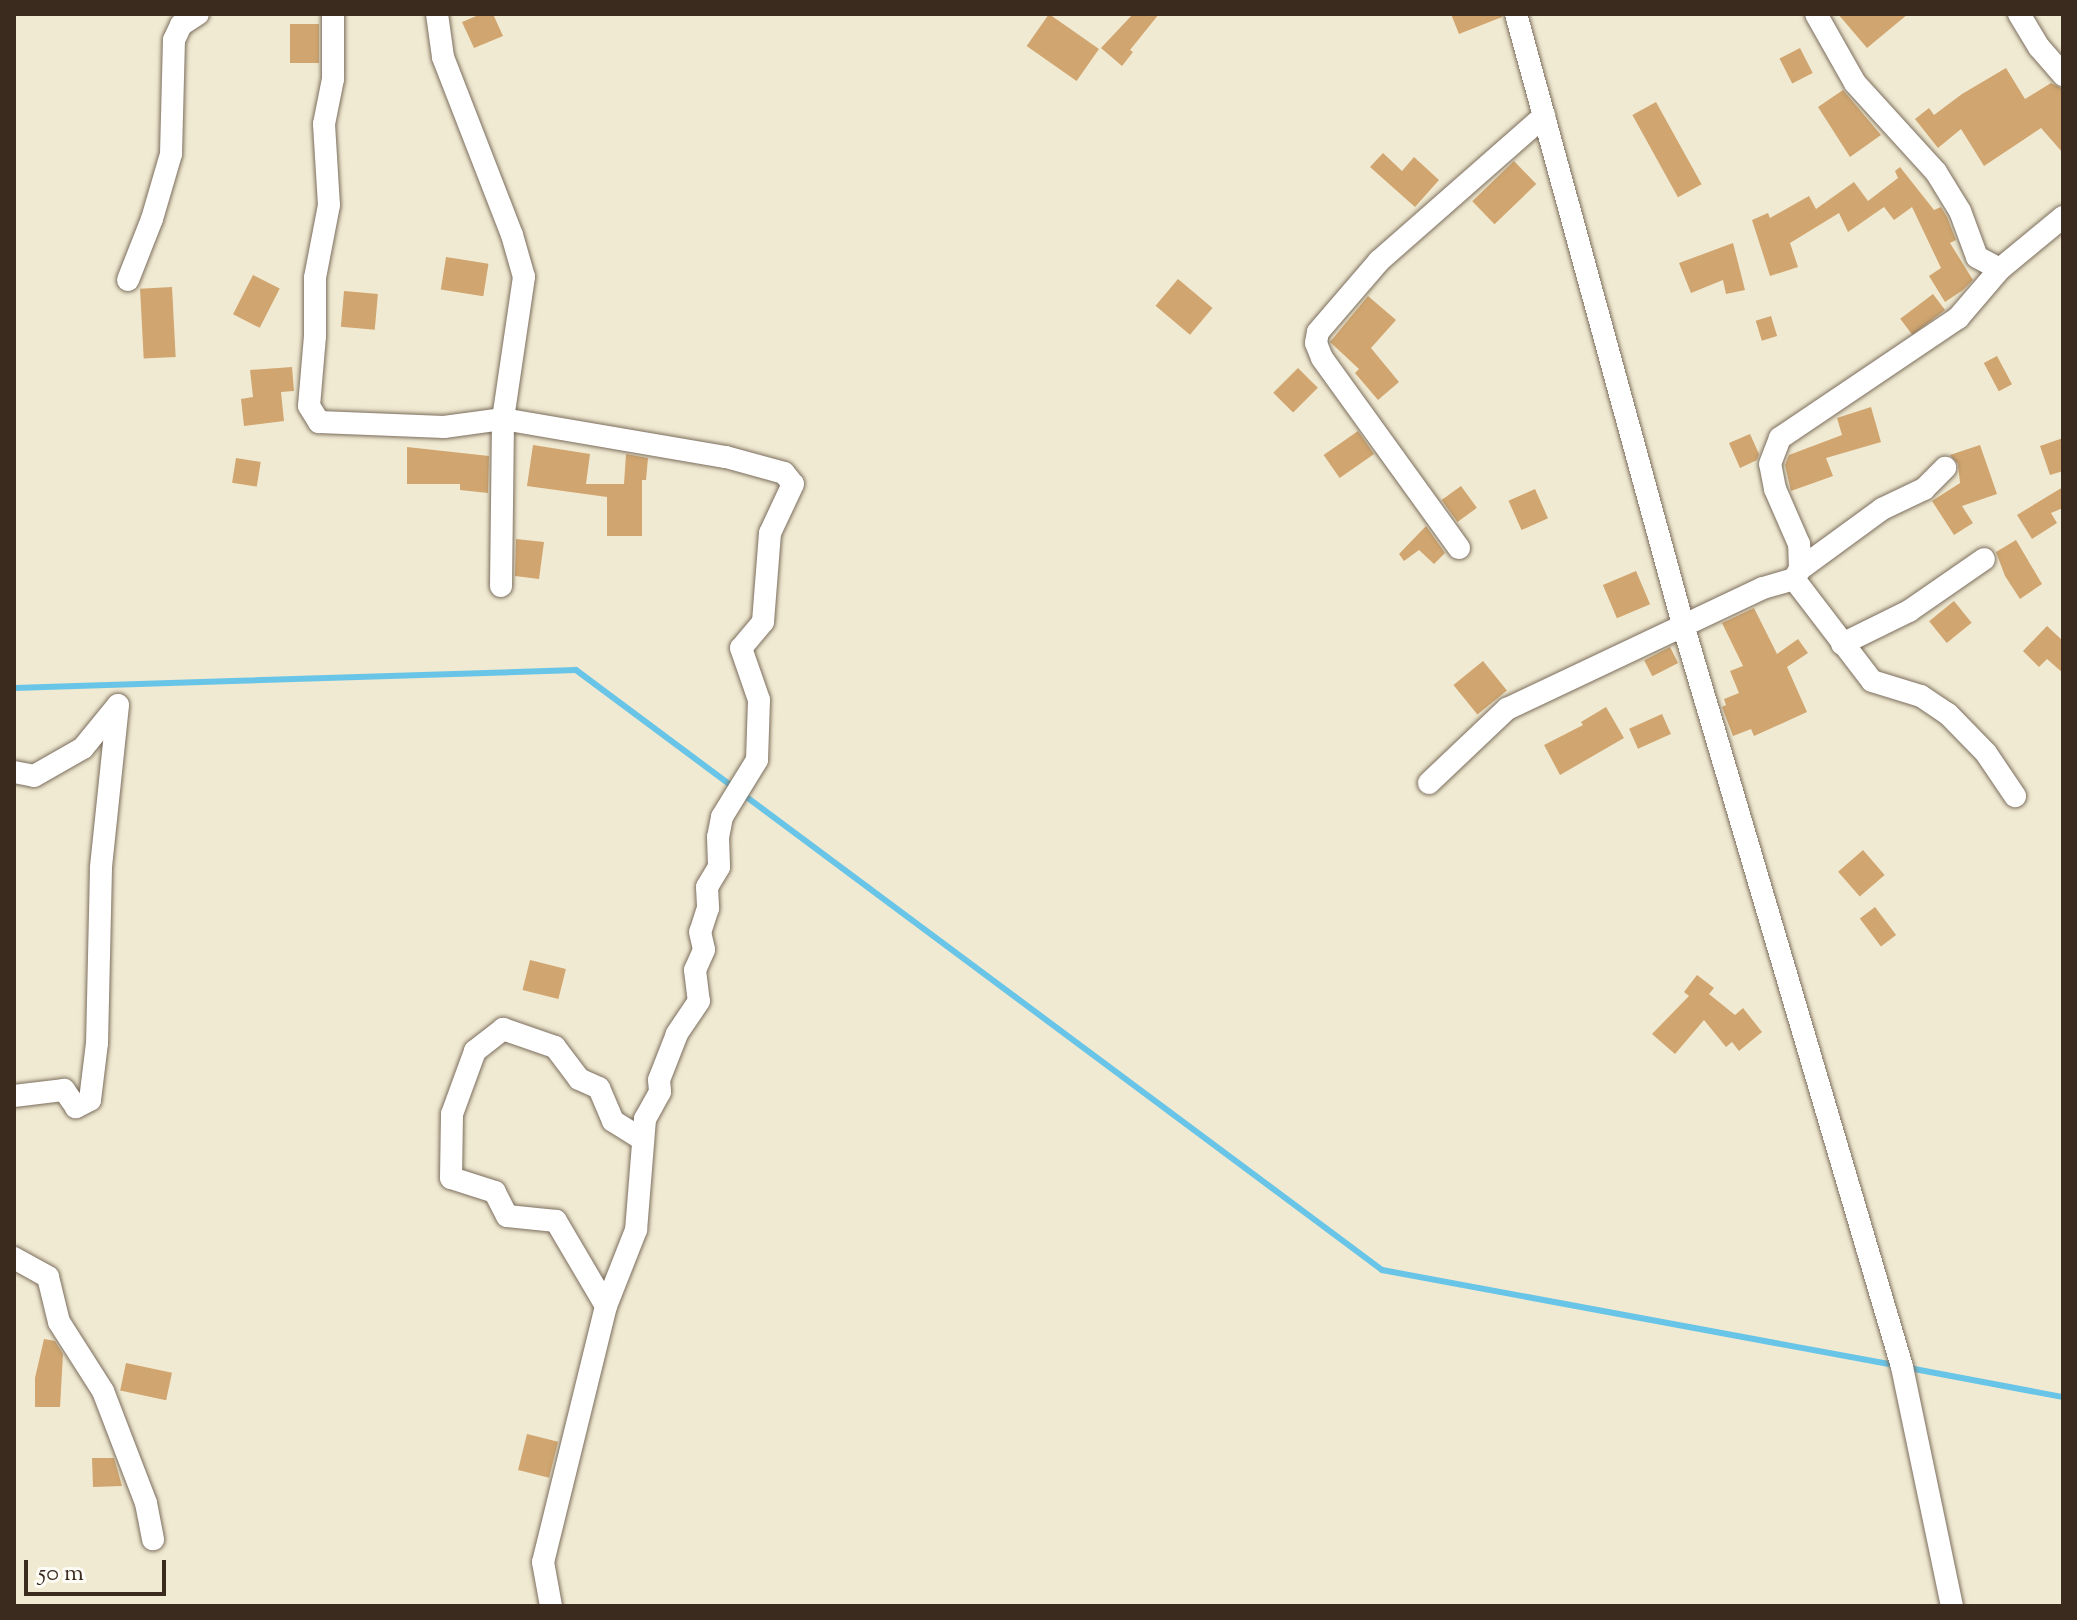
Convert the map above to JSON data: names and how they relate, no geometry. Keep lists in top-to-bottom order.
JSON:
{
  "scale_bar": "50 m"
}
